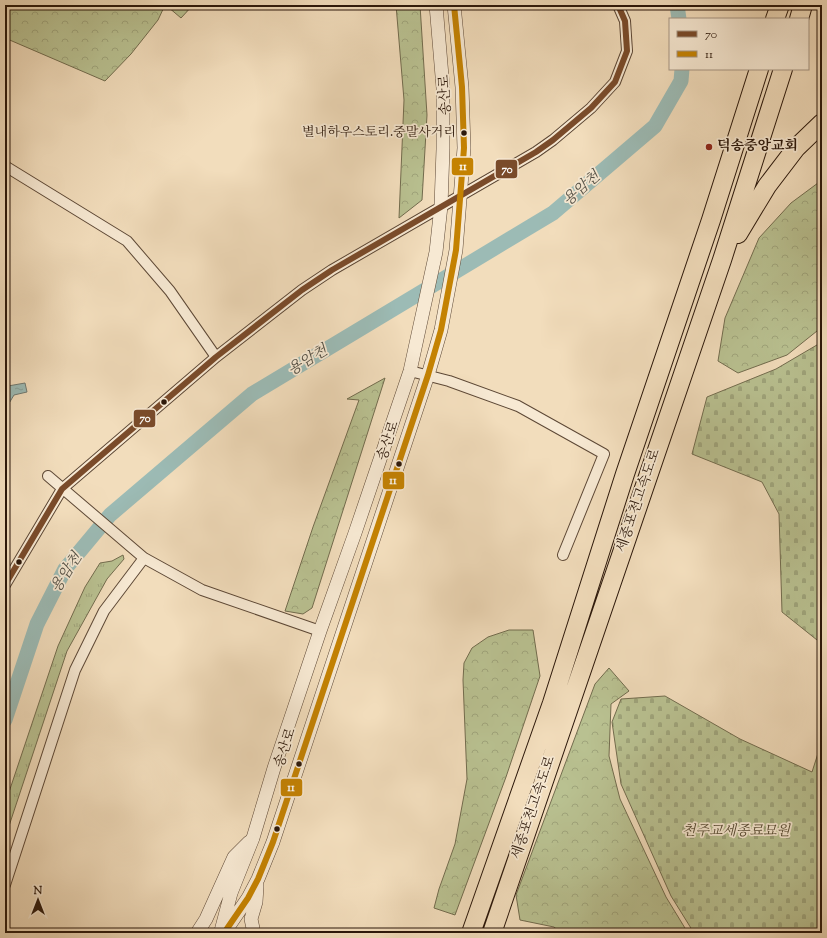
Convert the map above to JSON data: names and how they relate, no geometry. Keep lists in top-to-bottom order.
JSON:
{
  "streets": {
    "highway": ["세종포천고속도로"],
    "street": ["송산로"]
  },
  "water": ["용암천"],
  "parks": ["천주교세종료묘원"],
  "places": ["별내하우스토리.중말사거리", "덕송중앙교회"],
  "lines": ["transit line 70", "transit line 11"],
  "legend": ["70", "11"],
  "north": "top"
}
